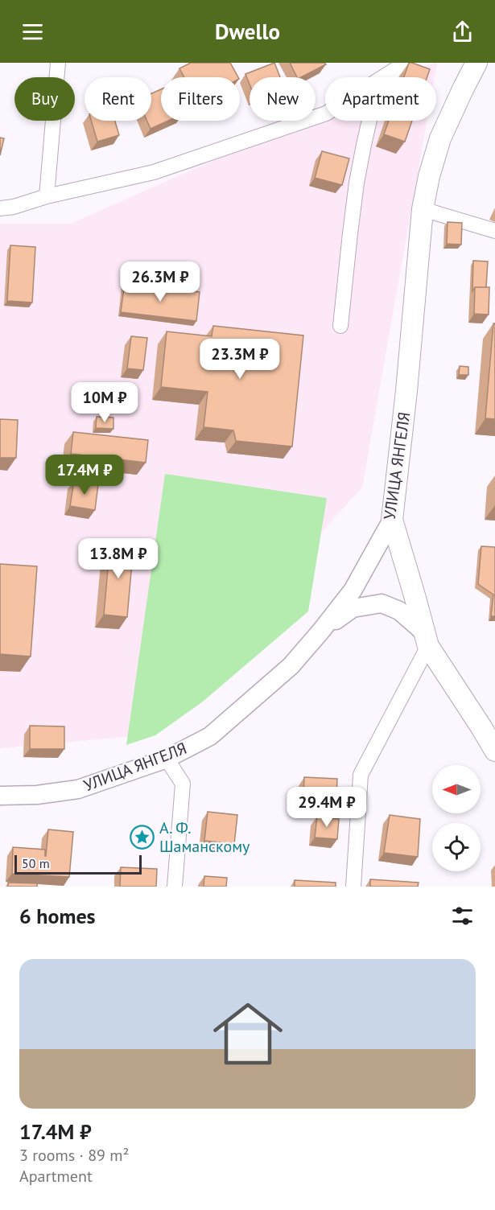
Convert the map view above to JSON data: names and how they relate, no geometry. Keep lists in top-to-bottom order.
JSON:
{
  "streets": {
    "main road": ["УЛИЦА ЯНГЕЛЯ"]
  },
  "places": {
    "place": ["А. Ф. Шаманскому"]
  },
  "scale_bar": "50 m",
  "north": "left",
  "page": {
    "header": "Dwello",
    "chip": [
      "Buy",
      "Rent",
      "Filters",
      "New",
      "Apartment"
    ],
    "price": [
      "26.3M ₽",
      "23.3M ₽",
      "10M ₽",
      "17.4M ₽",
      "13.8M ₽",
      "29.4M ₽"
    ],
    "scale": "50 m",
    "heading": "6 homes",
    "list": [
      {
        "name": "17.4M ₽",
        "note": "3 rooms · 89 m² · Apartment"
      }
    ]
  }
}
